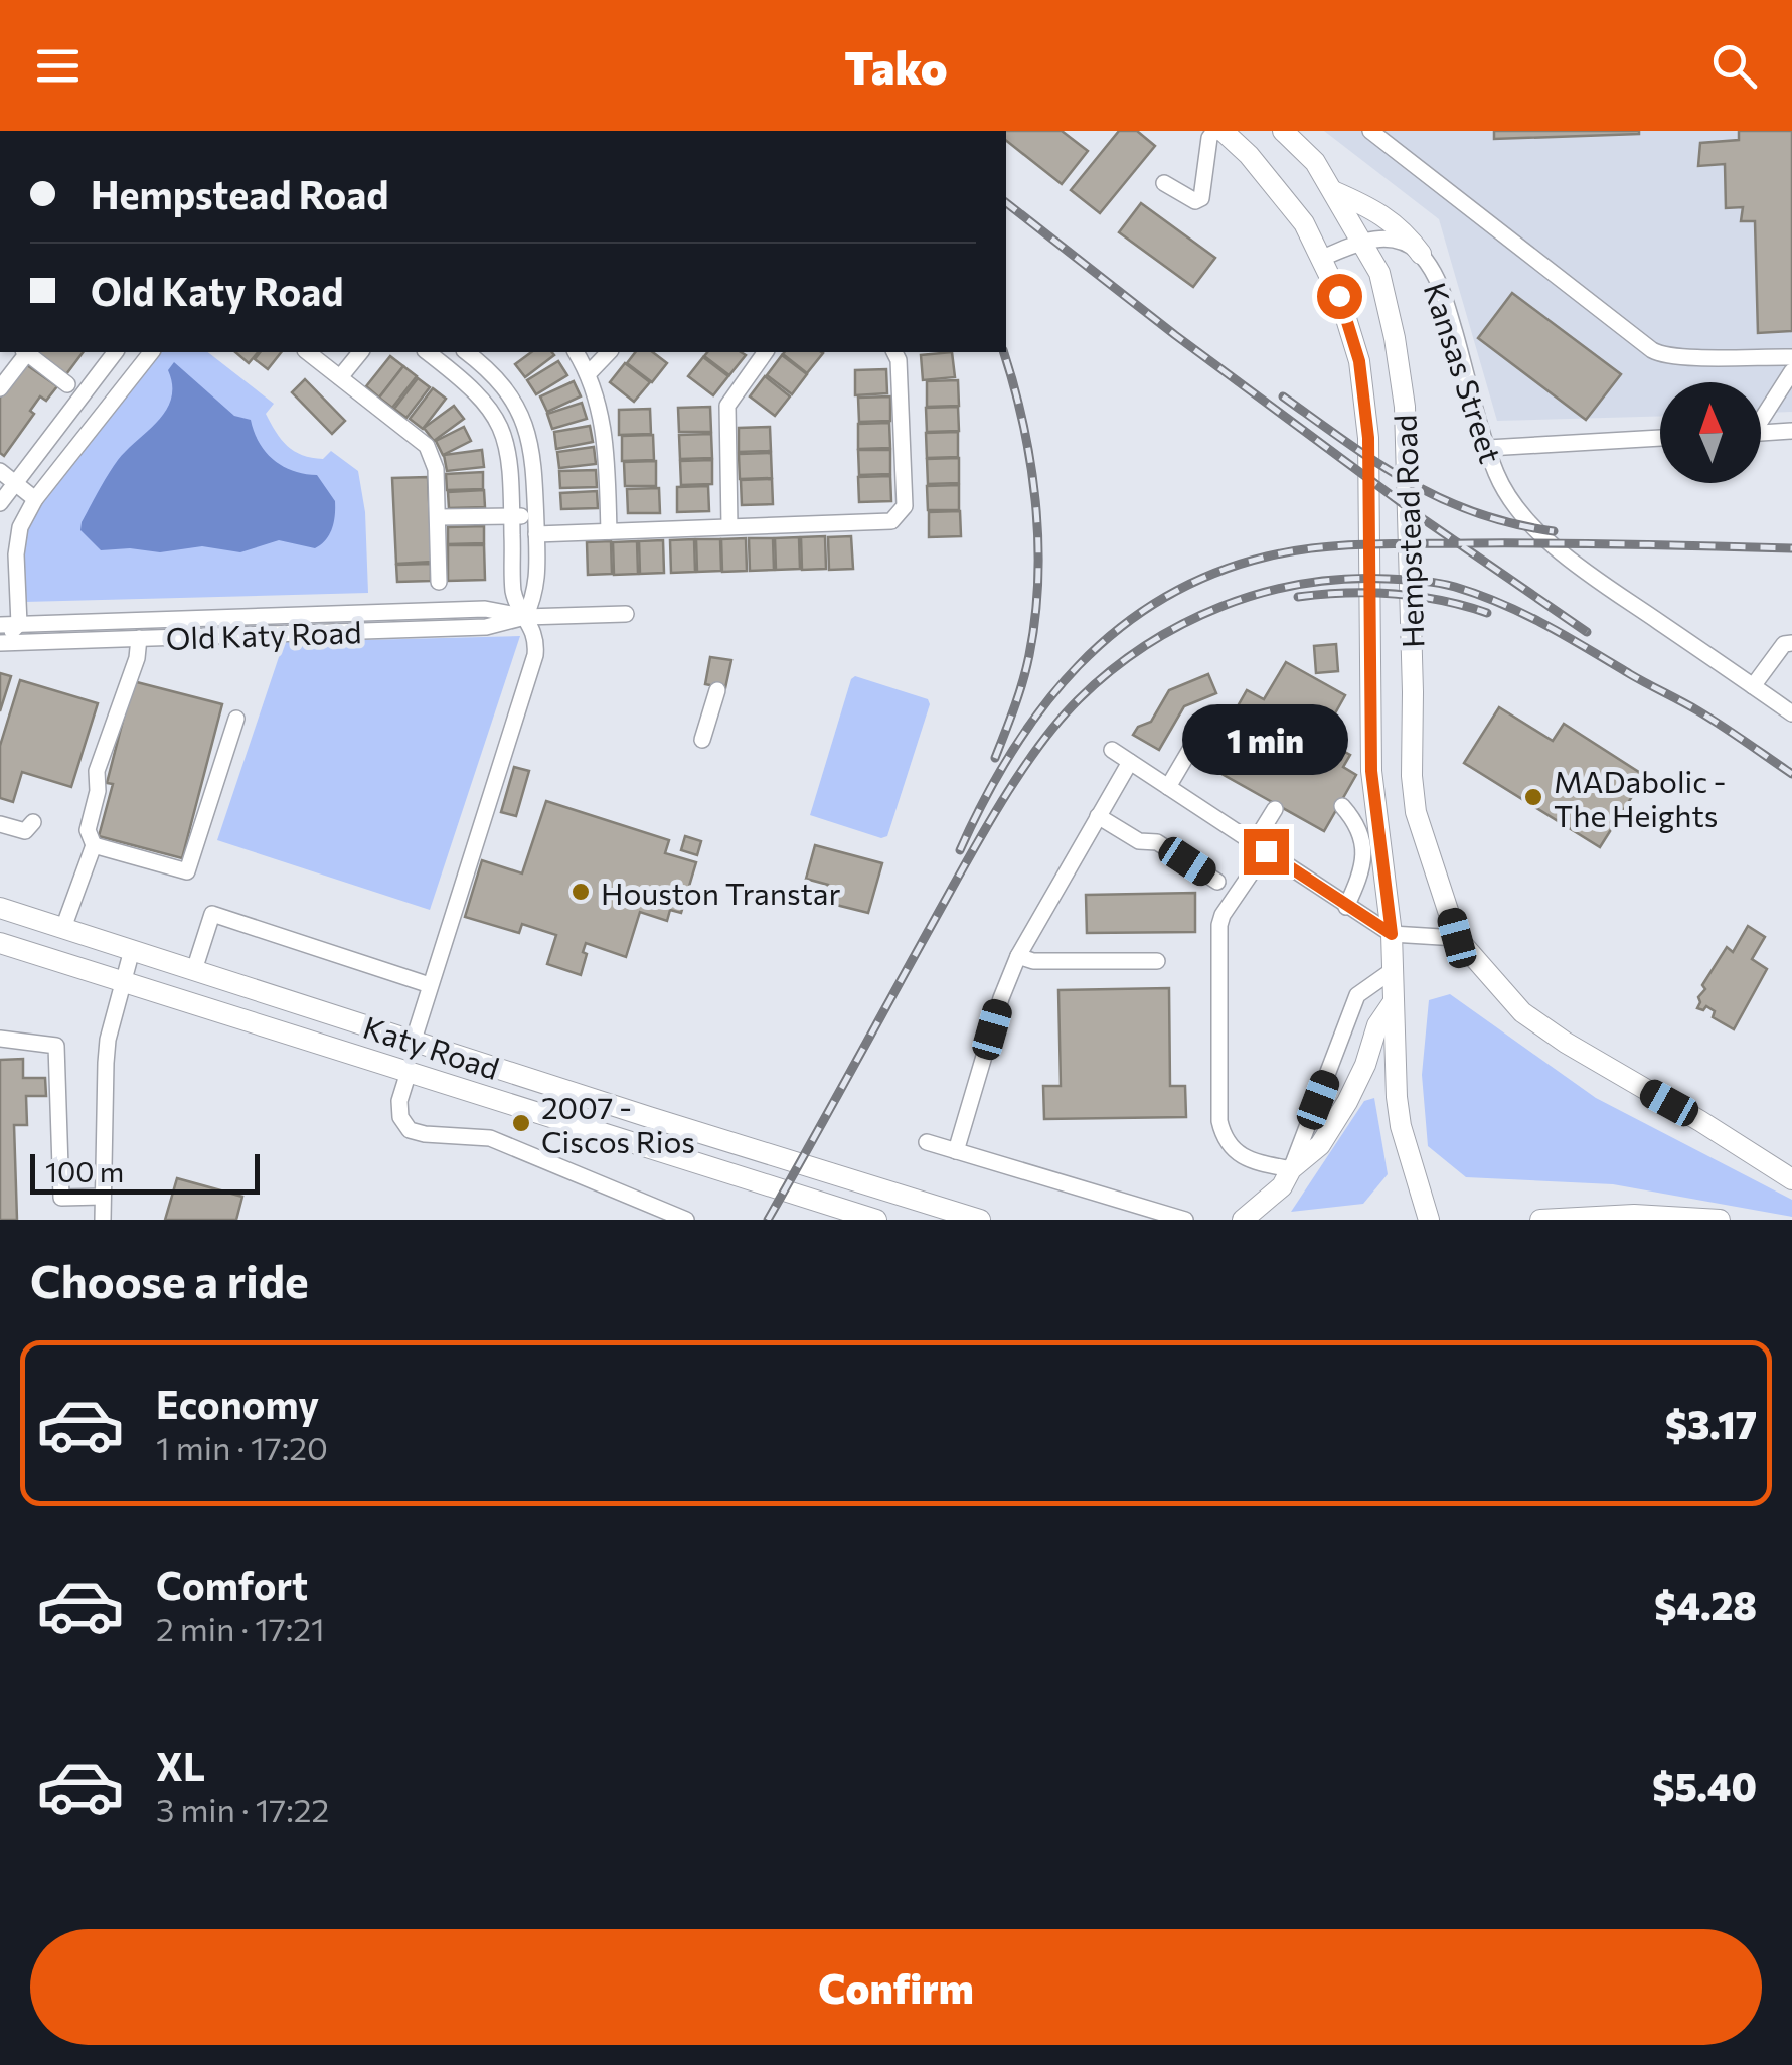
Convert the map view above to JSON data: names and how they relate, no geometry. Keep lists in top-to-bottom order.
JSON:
{
  "streets": {
    "main road": ["Hempstead Road", "Katy Road"],
    "street": ["Kansas Street", "Old Katy Road"]
  },
  "crossings": [
    ["Kansas Street", "Hempstead Road"]
  ],
  "places": ["MADabolic - The Heights", "Houston Transtar", "2007 - Ciscos Rios"],
  "scale_bar": "100 m",
  "north": "top",
  "page": {
    "header": "Tako",
    "banner": ["Hempstead Road", "Old Katy Road"],
    "bubble": "1 min",
    "scale": "100 m",
    "heading": "Choose a ride",
    "list": [
      {
        "name": "Economy",
        "note": "1 min · 17:20",
        "value": "$3.17"
      },
      {
        "name": "Comfort",
        "note": "2 min · 17:21",
        "value": "$4.28"
      },
      {
        "name": "XL",
        "note": "3 min · 17:22",
        "value": "$5.40"
      }
    ],
    "buttons": "Confirm"
  }
}
